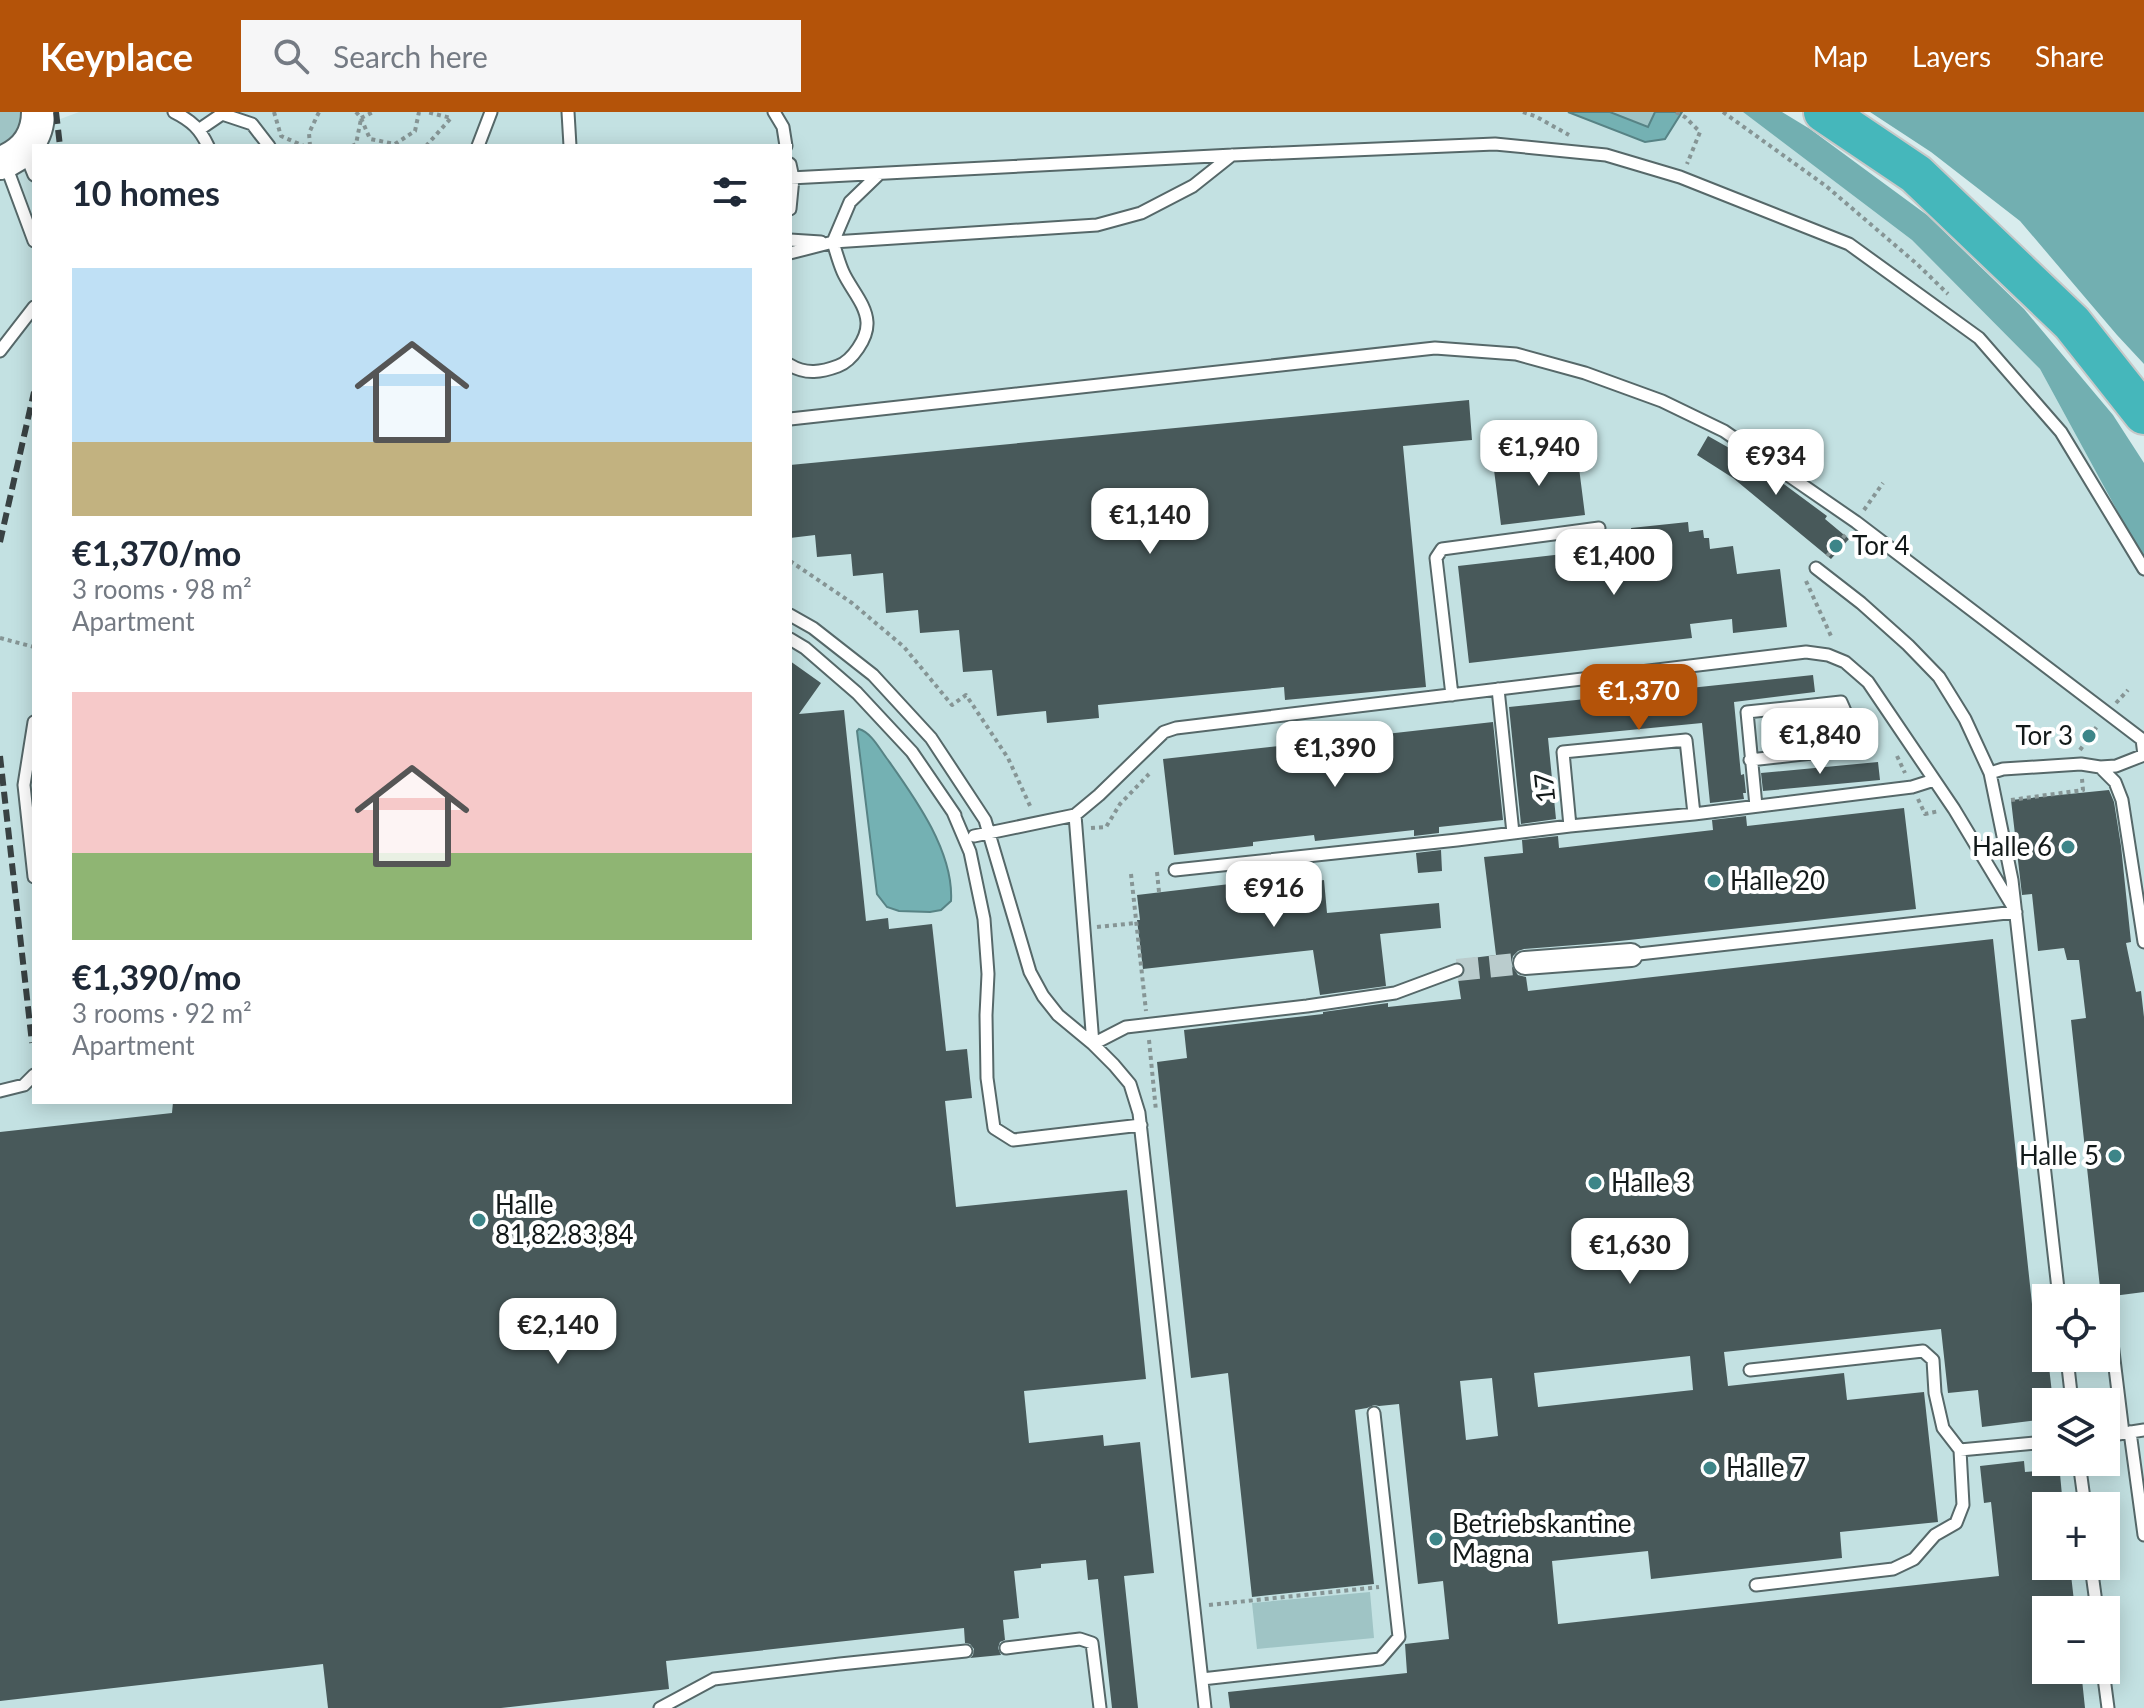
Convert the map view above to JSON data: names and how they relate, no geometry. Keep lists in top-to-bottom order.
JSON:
{
  "streets": {
    "lane": ["17"]
  },
  "places": [
    "Tor 4",
    "Tor 3",
    "Halle 6",
    "Halle 20",
    "Halle 5",
    "Halle 3",
    "Halle 81,82.83,84",
    "Halle 7",
    "Betriebskantine Magna"
  ],
  "page": {
    "header": "Keyplace",
    "search": "Search here",
    "nav": ["Map", "Layers", "Share"],
    "heading": "10 homes",
    "list": [
      {
        "name": "€1,370/mo",
        "note": "3 rooms · 98 m² · Apartment"
      },
      {
        "name": "€1,390/mo",
        "note": "3 rooms · 92 m² · Apartment"
      }
    ],
    "price": [
      "€1,940",
      "€934",
      "€1,140",
      "€1,400",
      "€1,370",
      "€1,840",
      "€1,390",
      "€916",
      "€1,630",
      "€2,140"
    ],
    "map_buttons": ["+", "−"]
  }
}
